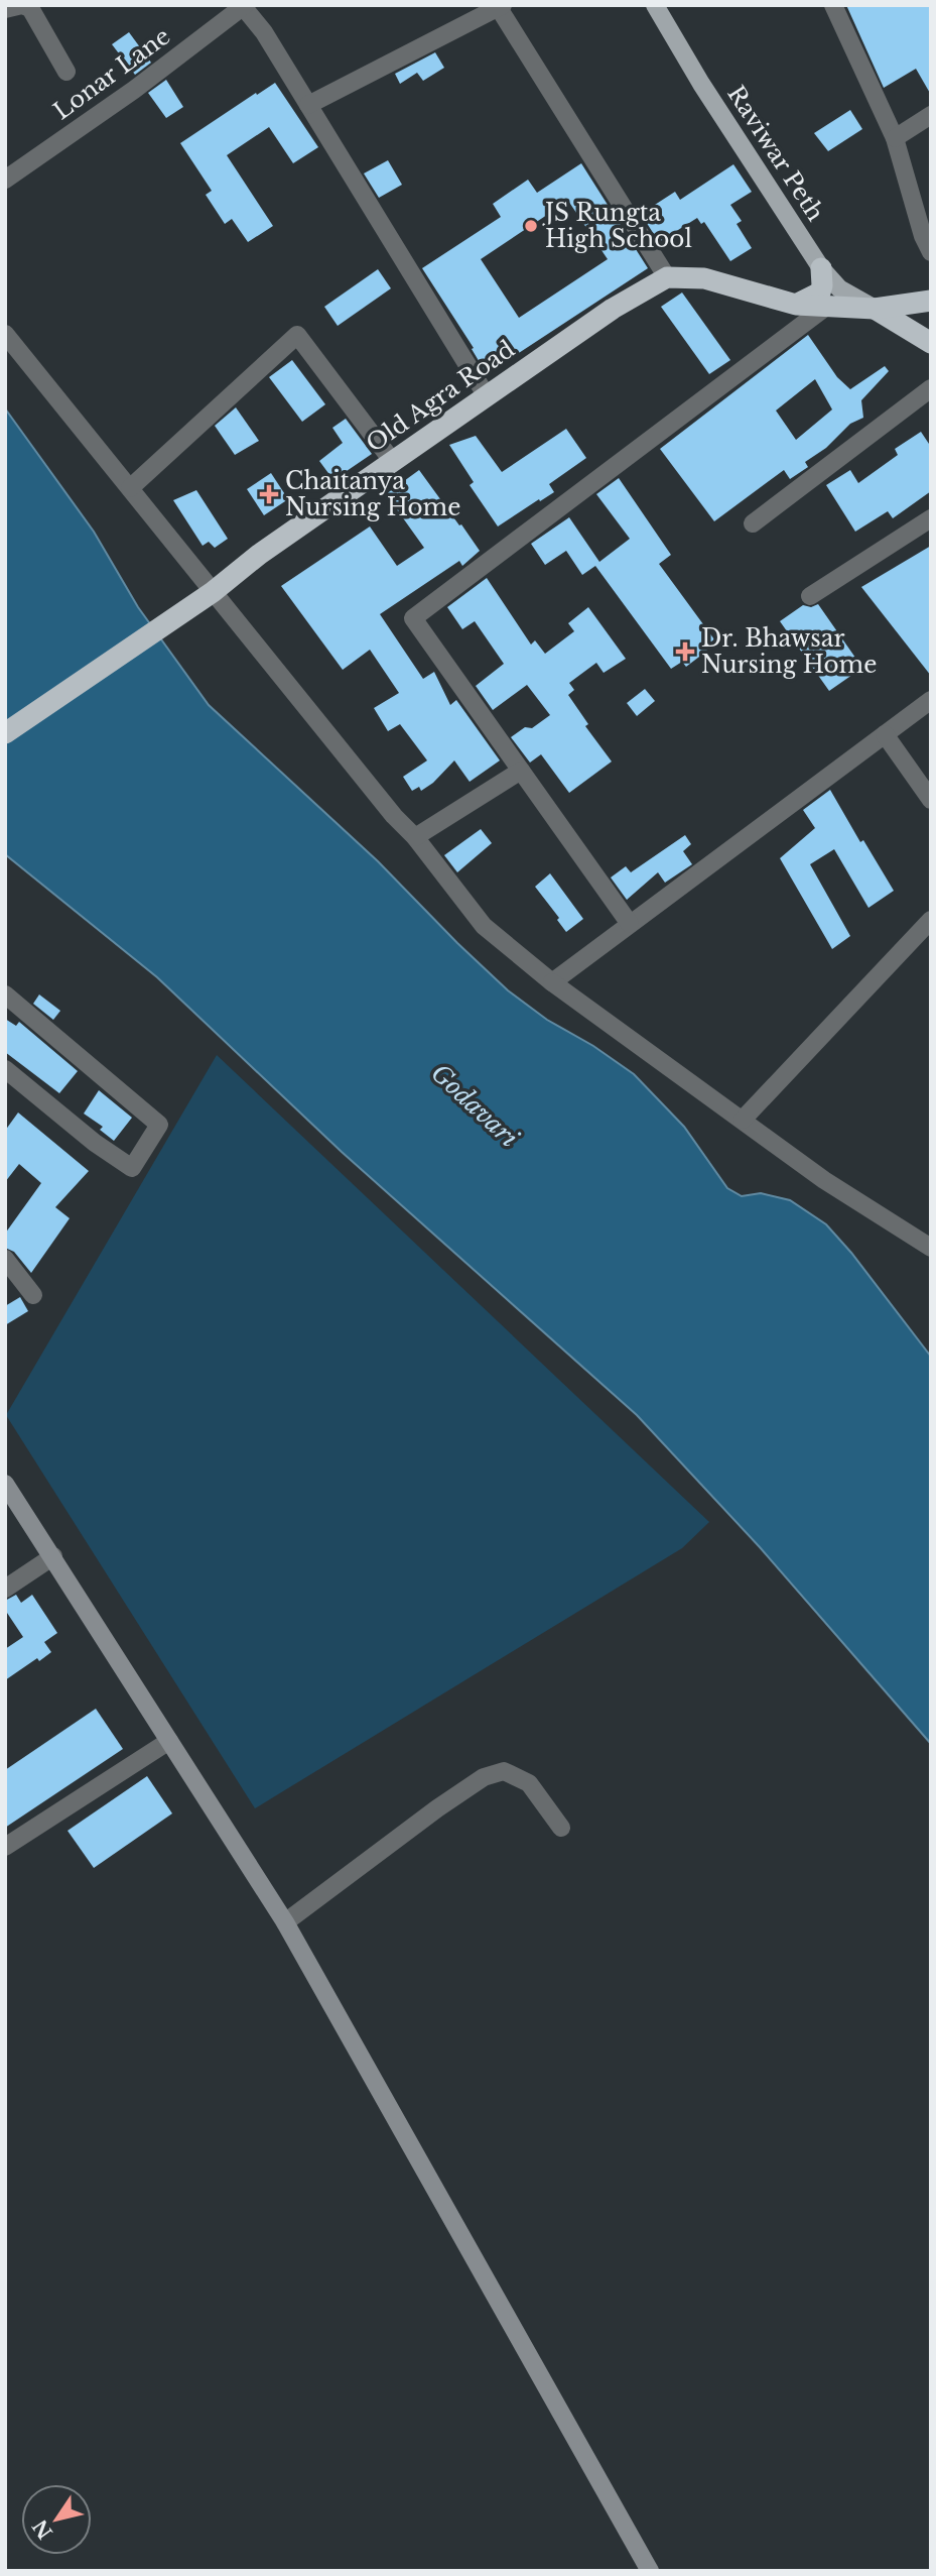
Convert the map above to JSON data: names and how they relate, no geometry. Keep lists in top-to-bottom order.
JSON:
{
  "streets": {
    "highway": ["Old Agra Road"],
    "main road": ["Raviwar Peth"],
    "street": ["Lonar Lane"]
  },
  "water": ["Godavari"],
  "places": {
    "other": ["JS Rungta High School"],
    "health": ["Chaitanya Nursing Home", "Dr. Bhawsar Nursing Home"]
  },
  "north": "bottom left"
}
